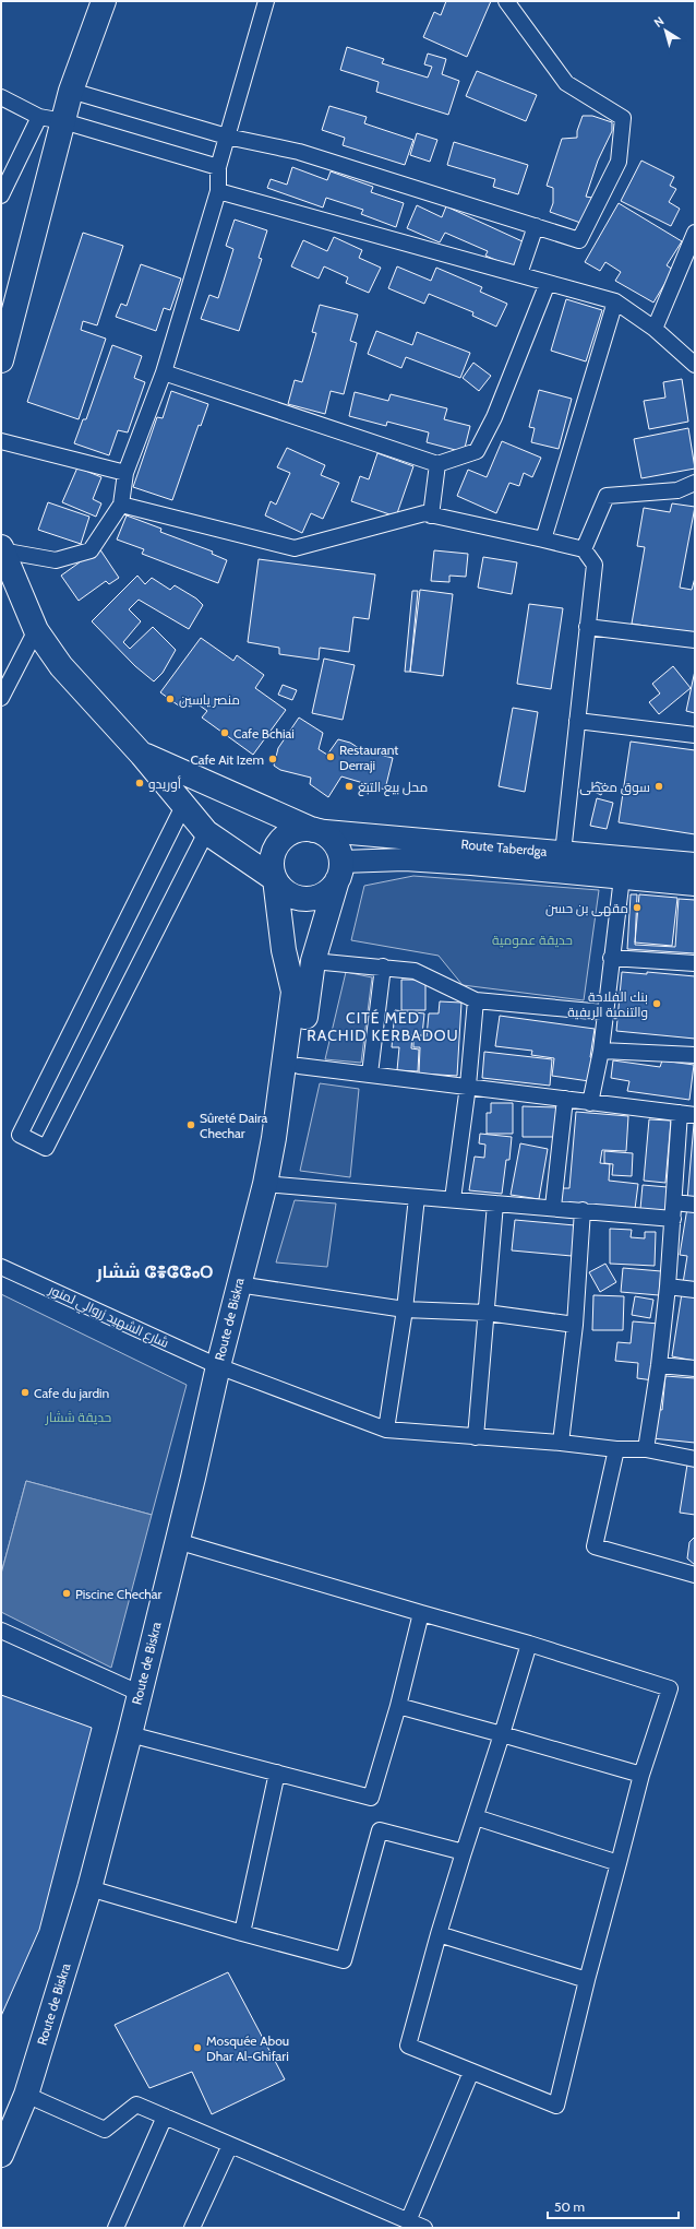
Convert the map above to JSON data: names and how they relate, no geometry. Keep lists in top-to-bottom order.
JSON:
{
  "streets": {
    "main road": ["Route Taberdga", "Route de Biskra"],
    "street": ["شارع الشهيد زروالي لمنور"]
  },
  "crossings": [
    ["شارع الشهيد زروالي لمنور", "Route de Biskra"]
  ],
  "districts": ["CITÉ MED RACHID KERBADOU", "ششار ⵛⴻⵛⵛⴰⵔ"],
  "parks": ["حديقة عمومية", "حديقة ششار"],
  "places": [
    "منصر ياسين",
    "Cafe Bchiai",
    "Restaurant Derraji",
    "Cafe Ait Izem",
    "أوريدو",
    "محل بيع التبغ",
    "سوق مغطى",
    "مقهى بن حسن",
    "بنك الفلاحة والتنمية الريفية",
    "Sûreté Daira Chechar",
    "Cafe du jardin",
    "Piscine Chechar",
    "Mosquée Abou Dhar Al-Ghifari"
  ],
  "scale_bar": "50 m",
  "north": "top left"
}
